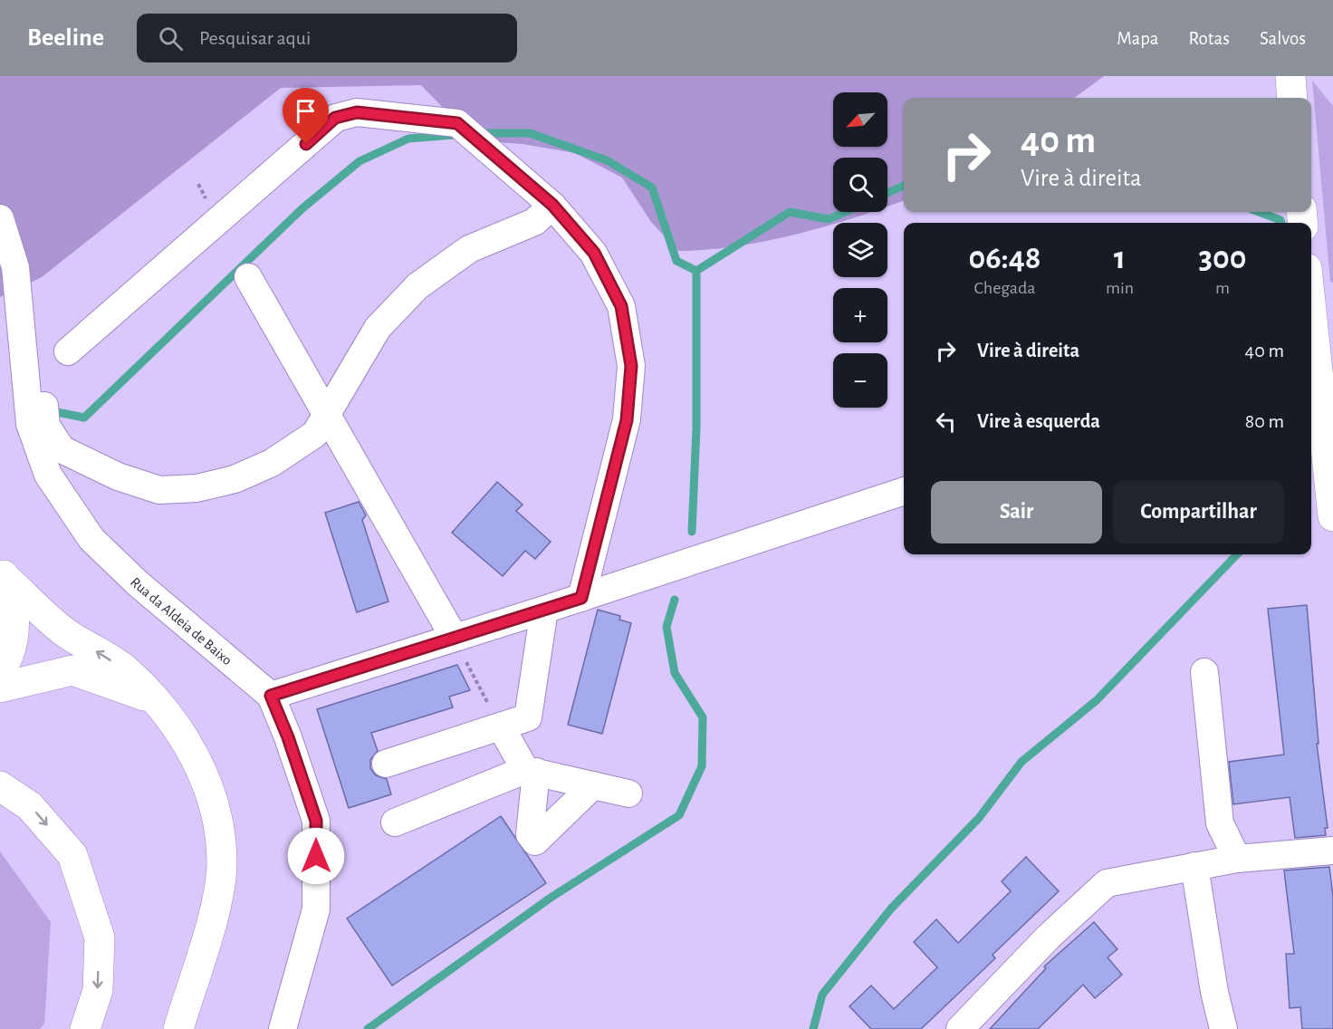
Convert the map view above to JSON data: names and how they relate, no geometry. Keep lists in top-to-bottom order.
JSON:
{
  "streets": {
    "street": ["Rua da Aldeia de Baixo"]
  },
  "north": "bottom left",
  "page": {
    "header": "Beeline",
    "search": "Pesquisar aqui",
    "nav": ["Mapa", "Rotas", "Salvos"],
    "map_buttons": ["+", "−"],
    "turn": ["40 m", "Vire à direita"],
    "eta": [
      "06:48",
      "Chegada",
      "1",
      "min",
      "300",
      "m"
    ],
    "list": [
      {
        "name": "Vire à direita",
        "value": "40 m"
      },
      {
        "name": "Vire à esquerda",
        "value": "80 m"
      }
    ],
    "buttons": ["Sair", "Compartilhar"]
  }
}
